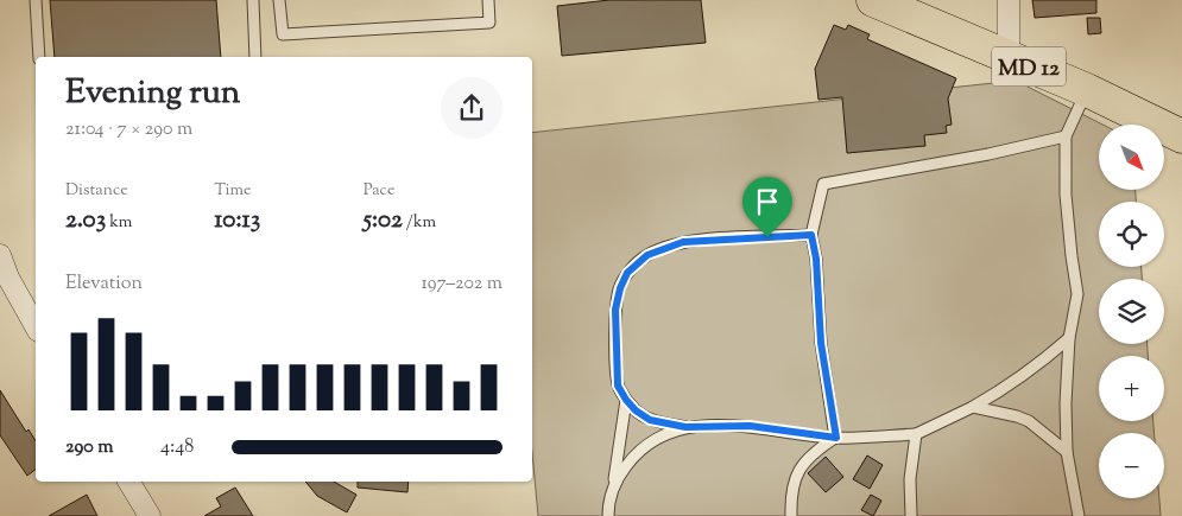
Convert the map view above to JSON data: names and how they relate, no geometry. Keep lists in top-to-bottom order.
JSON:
{
  "streets": {
    "main road": ["MD 12"]
  },
  "north": "bottom right",
  "page": {
    "heading": ["Evening run", "21:04 · 7 × 290 m"],
    "map_buttons": ["+", "−"],
    "stats": [
      ["Distance", "2.03 km"],
      ["Time", "10:13"],
      ["Pace", "5:02 /km"]
    ],
    "chart": ["Elevation", "197–202 m"],
    "list": [
      {
        "name": "290 m",
        "note": "4:48"
      }
    ]
  }
}
